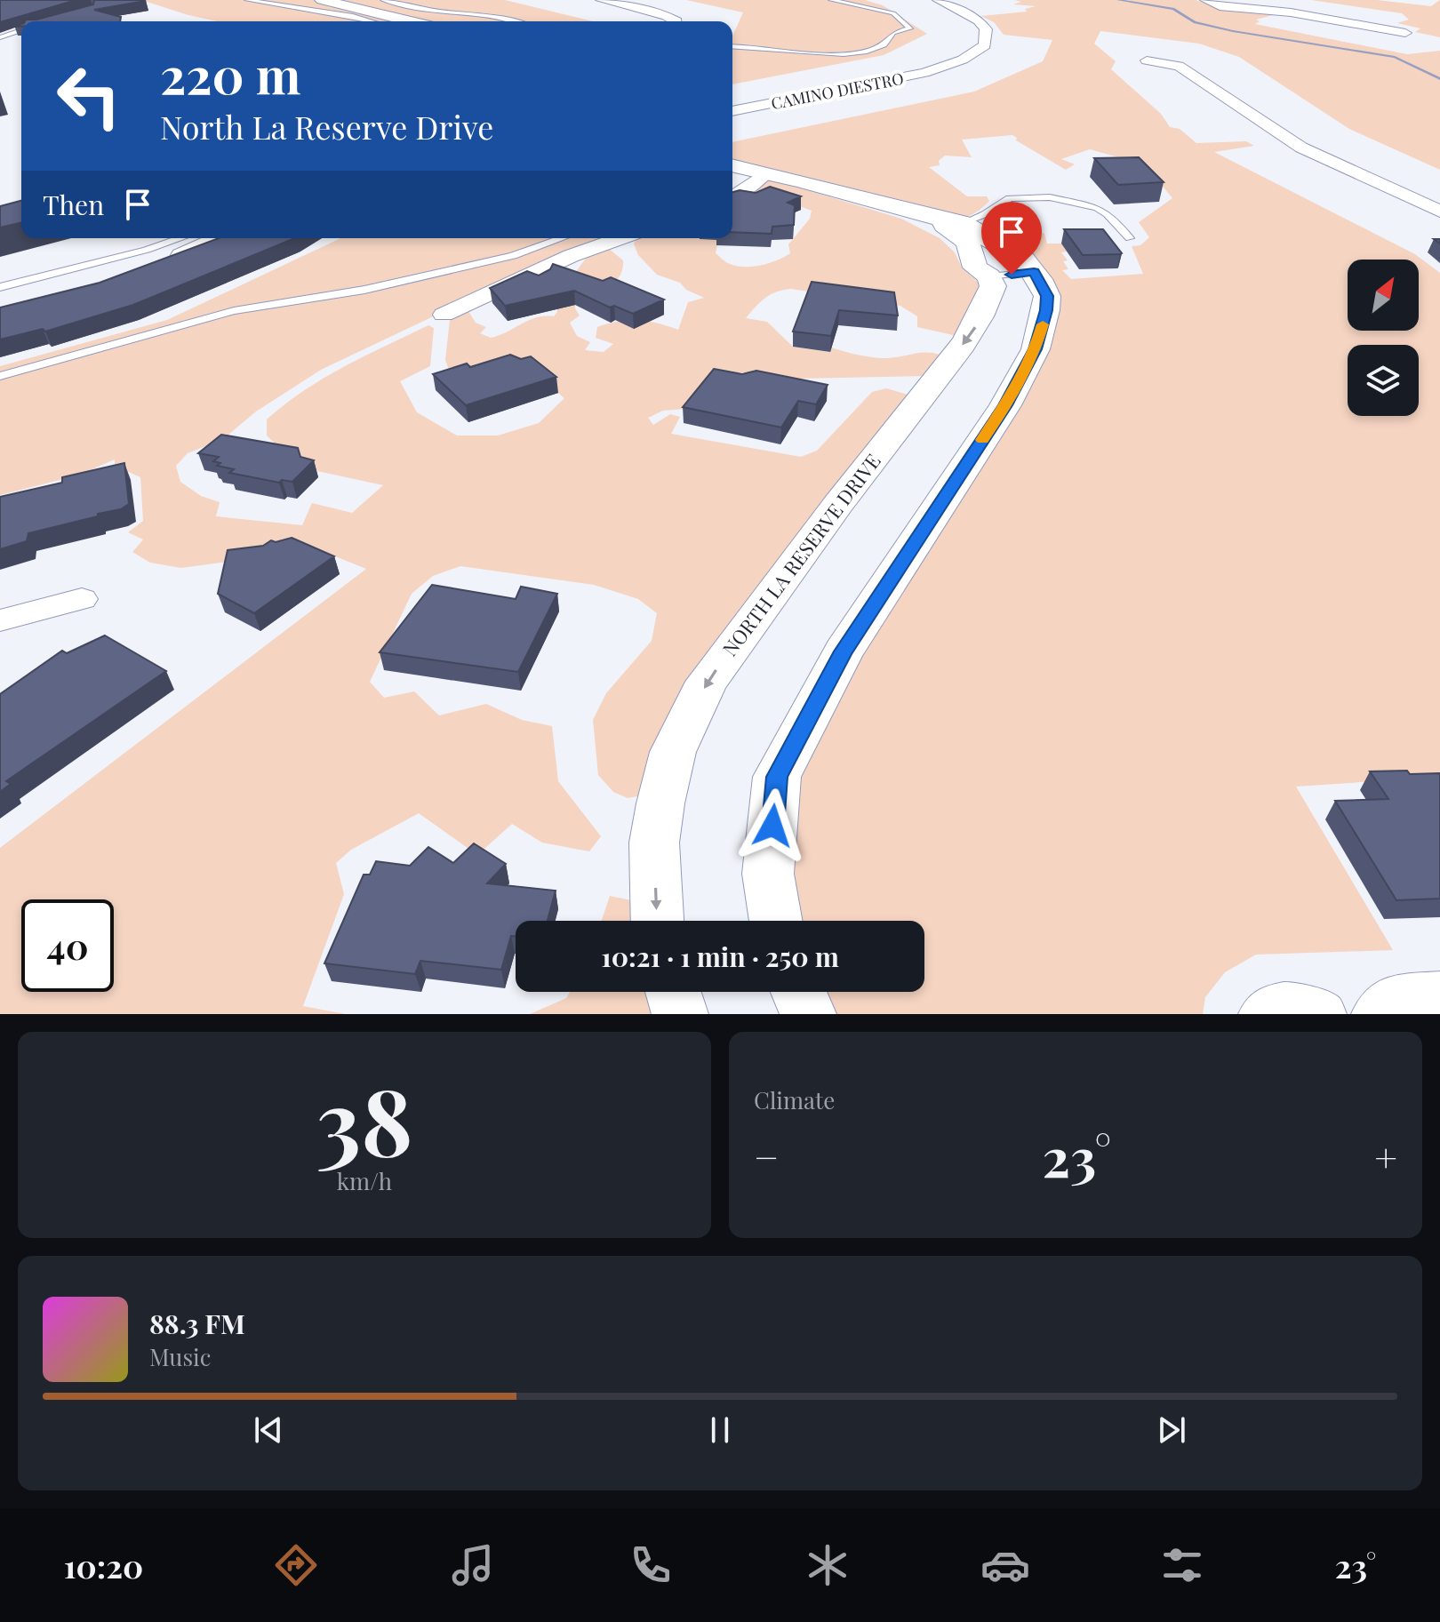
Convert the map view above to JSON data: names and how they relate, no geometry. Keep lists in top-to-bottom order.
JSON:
{
  "streets": {
    "street": ["CAMINO DIESTRO", "NORTH LA RESERVE DRIVE"]
  },
  "one_way": ["NORTH LA RESERVE DRIVE"],
  "north": "top right",
  "page": {
    "turn": ["220 m", "North La Reserve Drive"],
    "then": "Then",
    "limit": "40",
    "trip": "10:21 · 1 min · 250 m",
    "tile": [
      ["38", "km/h"],
      "Climate"
    ],
    "heat": ["−", "23°", "+"],
    "song": ["88.3 FM", "Music"],
    "tabs": ["10:20", "23°"]
  }
}
